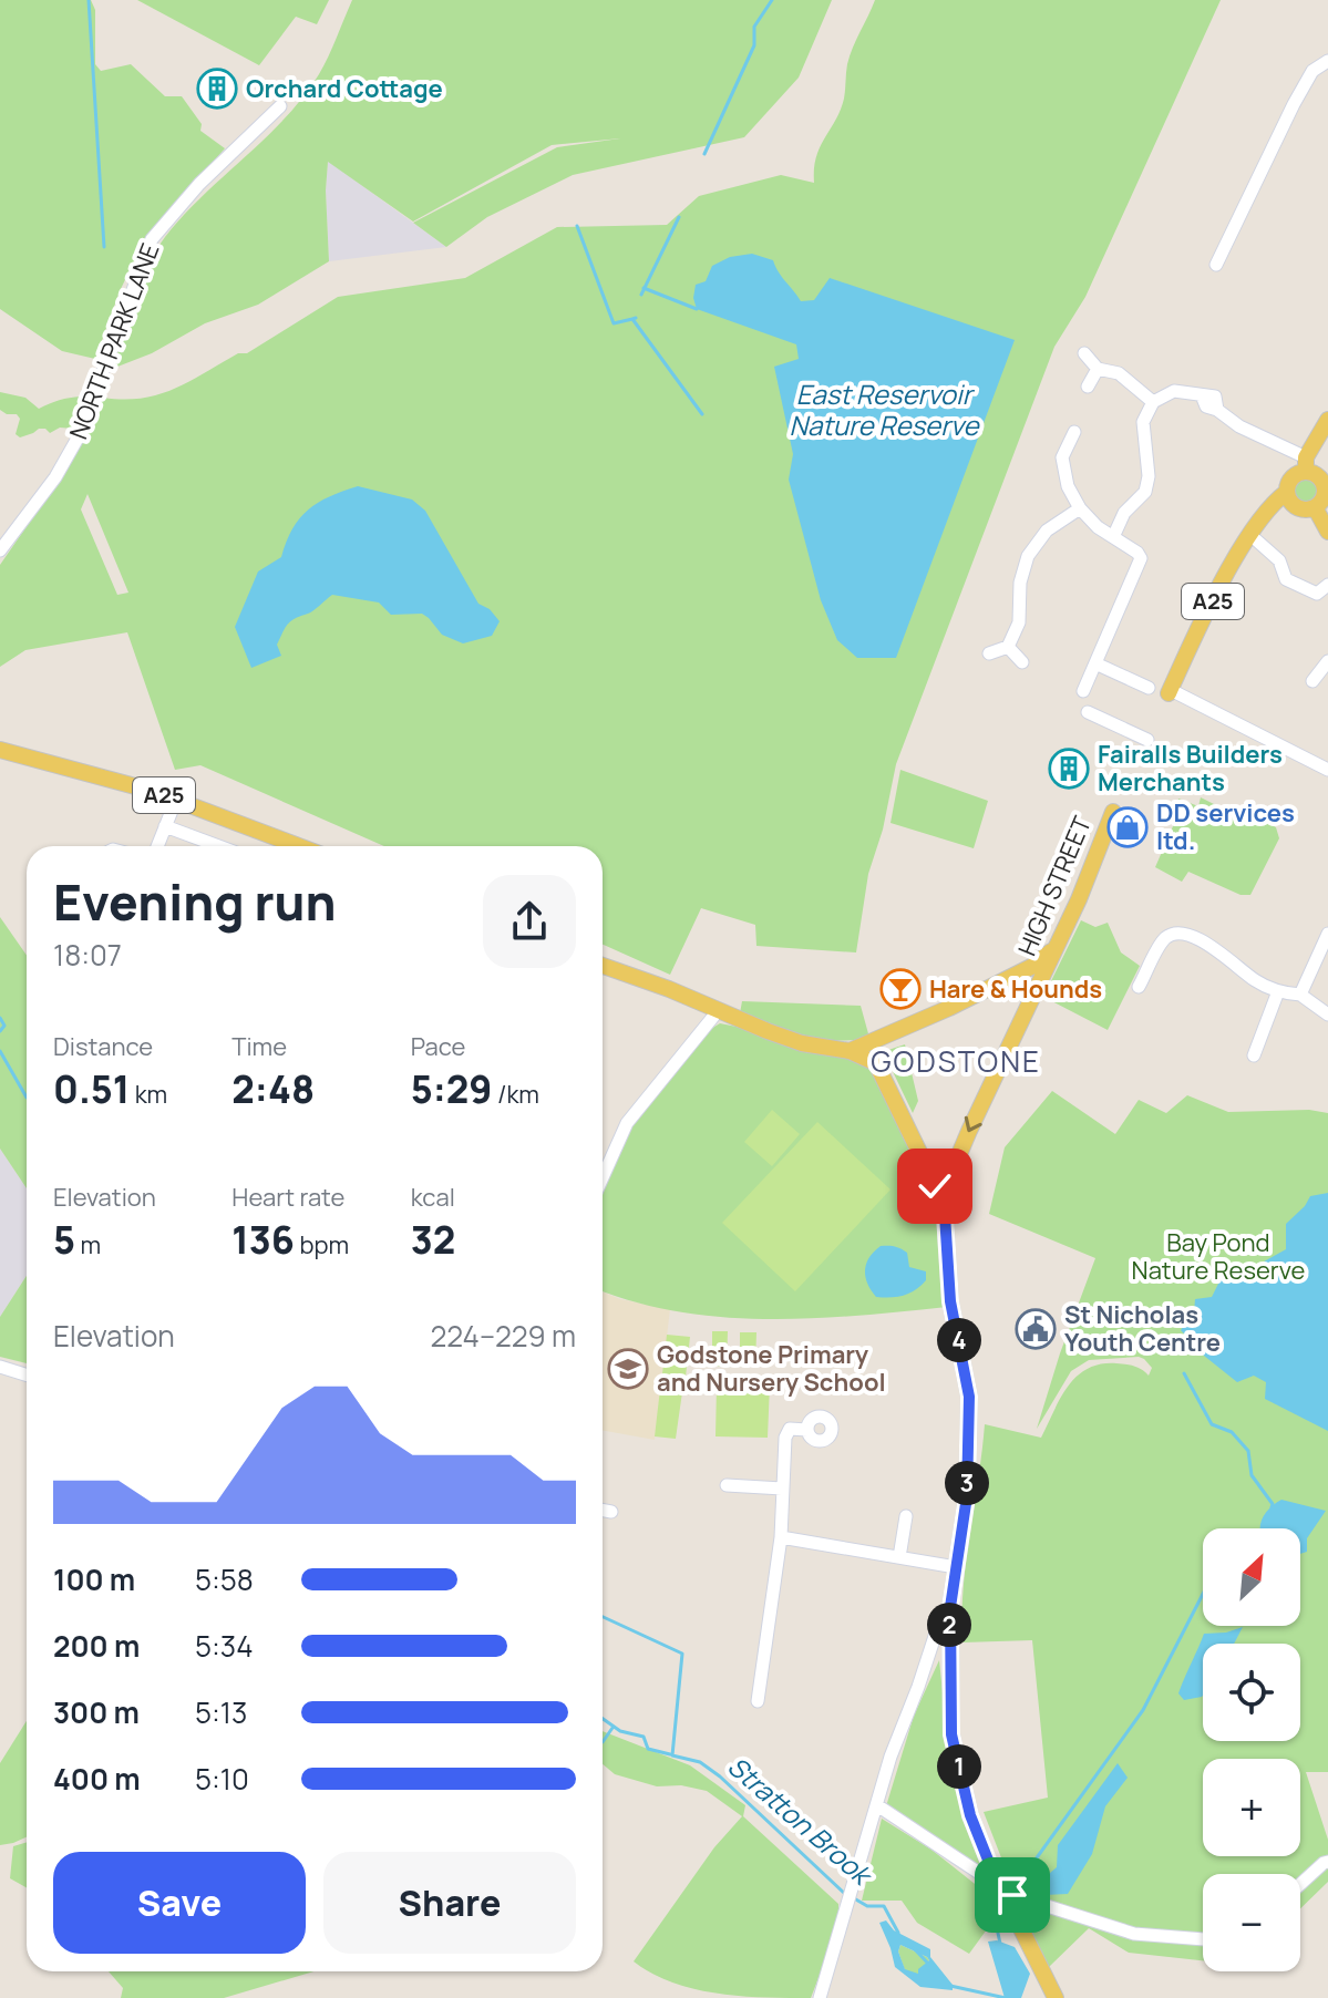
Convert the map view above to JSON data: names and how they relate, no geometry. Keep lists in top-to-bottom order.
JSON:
{
  "streets": {
    "main road": ["A25", "HIGH STREET"],
    "street": ["NORTH PARK LANE"]
  },
  "one_way": ["HIGH STREET"],
  "districts": ["GODSTONE"],
  "water": ["East Reservoir Nature Reserve", "Stratton Brook"],
  "parks": ["Bay Pond Nature Reserve"],
  "places": {
    "building": ["Orchard Cottage", "Fairalls Builders Merchants"],
    "shop": ["DD services ltd."],
    "bar": ["Hare & Hounds"],
    "public building": ["St Nicholas Youth Centre"],
    "school or university": ["Godstone Primary and Nursery School"]
  },
  "north": "top right",
  "page": {
    "heading": ["Evening run", "18:07"],
    "stats": [
      ["Distance", "0.51 km"],
      ["Time", "2:48"],
      ["Pace", "5:29 /km"],
      ["Elevation", "5 m"],
      ["Heart rate", "136 bpm"],
      ["kcal", "32"]
    ],
    "chart": ["Elevation", "224–229 m"],
    "pins": [
      "4",
      "3",
      "2",
      "1"
    ],
    "map_buttons": ["+", "−"],
    "list": [
      {
        "name": "100 m",
        "note": "5:58"
      },
      {
        "name": "200 m",
        "note": "5:34"
      },
      {
        "name": "300 m",
        "note": "5:13"
      },
      {
        "name": "400 m",
        "note": "5:10"
      }
    ],
    "buttons": ["Save", "Share"]
  }
}
